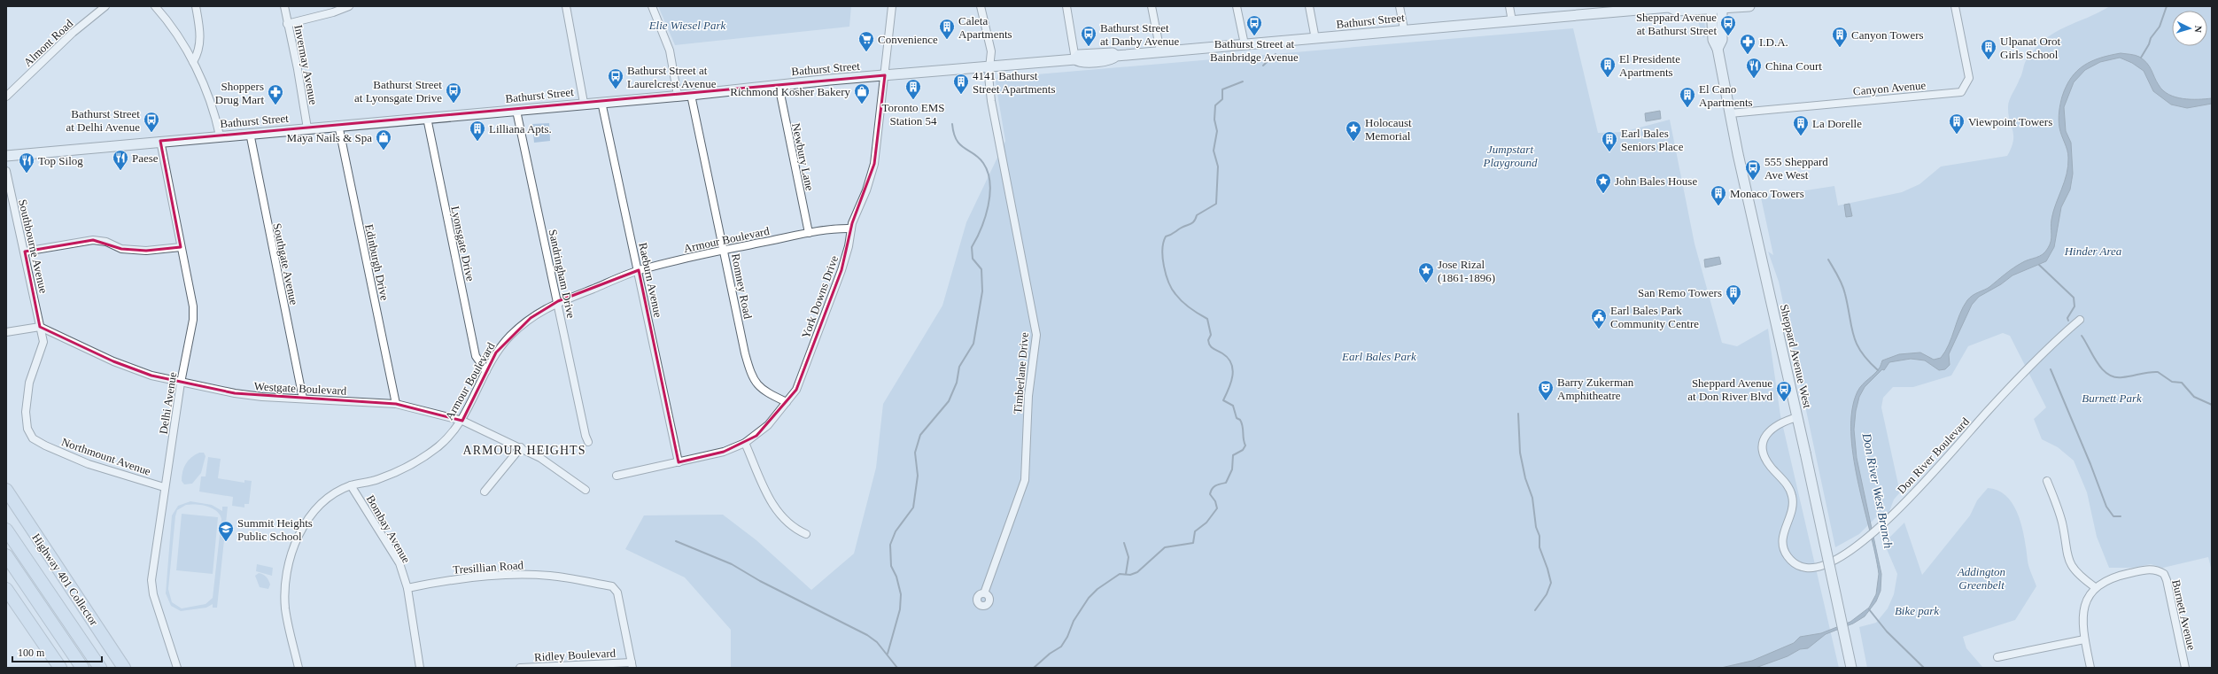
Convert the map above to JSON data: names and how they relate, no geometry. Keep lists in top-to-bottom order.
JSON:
{
  "streets": {
    "highway": ["Highway 401 Collector"],
    "main road": ["Bathurst Street", "Sheppard Avenue West"],
    "street": [
      "Almont Road",
      "Invermay Avenue",
      "Canyon Avenue",
      "Newbury Lane",
      "Armour Boulevard",
      "Lyonsgate Drive",
      "Southbourne Avenue",
      "Edinburgh Drive",
      "Southgate Avenue",
      "Sandringham Drive",
      "Raeburn Avenue",
      "Romney Road",
      "York Downs Drive",
      "Timberlane Drive",
      "Westgate Boulevard",
      "Delhi Avenue",
      "Don River Boulevard",
      "Northmount Avenue",
      "Bombay Avenue",
      "Tresillian Road",
      "Burnett Avenue",
      "Ridley Boulevard"
    ]
  },
  "crossings": [
    ["Bathurst Street", "Invermay Avenue"],
    ["Bathurst Street", "Newbury Lane"],
    ["Bathurst Street", "Lyonsgate Drive"],
    ["Bathurst Street", "Edinburgh Drive"],
    ["Bathurst Street", "Southgate Avenue"],
    ["Bathurst Street", "Sandringham Drive"],
    ["Bathurst Street", "Raeburn Avenue"],
    ["Bathurst Street", "Romney Road"],
    ["Bathurst Street", "York Downs Drive"],
    ["Bathurst Street", "Sheppard Avenue West"],
    ["Bathurst Street", "Timberlane Drive"],
    ["Bathurst Street", "Delhi Avenue"],
    ["Canyon Avenue", "Sheppard Avenue West"],
    ["Newbury Lane", "Armour Boulevard"],
    ["Armour Boulevard", "Lyonsgate Drive"],
    ["Armour Boulevard", "Sandringham Drive"],
    ["Armour Boulevard", "Raeburn Avenue"],
    ["Armour Boulevard", "Romney Road"],
    ["Armour Boulevard", "York Downs Drive"],
    ["Armour Boulevard", "Westgate Boulevard"],
    ["Armour Boulevard", "Bombay Avenue"],
    ["Southbourne Avenue", "Westgate Boulevard"],
    ["Southbourne Avenue", "Northmount Avenue"],
    ["Edinburgh Drive", "Westgate Boulevard"],
    ["Southgate Avenue", "Westgate Boulevard"],
    ["Raeburn Avenue", "York Downs Drive"],
    ["Romney Road", "York Downs Drive"],
    ["Sheppard Avenue West", "Don River Boulevard"],
    ["Westgate Boulevard", "Delhi Avenue"],
    ["Westgate Boulevard", "Northmount Avenue"],
    ["Delhi Avenue", "Northmount Avenue"],
    ["Bombay Avenue", "Tresillian Road"],
    ["Tresillian Road", "Ridley Boulevard"]
  ],
  "districts": ["ARMOUR HEIGHTS"],
  "water": ["Don River West Branch"],
  "parks": [
    "Elie Wiesel Park",
    "Jumpstart Playground",
    "Hinder Area",
    "Earl Bales Park",
    "Burnett Park",
    "Addington Greenbelt",
    "Bike park"
  ],
  "places": {
    "bus stop": [
      "Bathurst Street at Bainbridge Avenue",
      "Sheppard Avenue at Bathurst Street",
      "Bathurst Street at Danby Avenue",
      "Bathurst Street at Laurelcrest Avenue",
      "Bathurst Street at Lyonsgate Drive",
      "Bathurst Street at Delhi Avenue",
      "555 Sheppard Ave West",
      "Sheppard Avenue at Don River Blvd"
    ],
    "building": [
      "Caleta Apartments",
      "Canyon Towers",
      "Ulpanat Orot Girls School",
      "El Presidente Apartments",
      "4141 Bathurst Street Apartments",
      "Toronto EMS Station 54",
      "El Cano Apartments",
      "Viewpoint Towers",
      "La Dorelle",
      "Lilliana Apts.",
      "Earl Bales Seniors Place",
      "Monaco Towers",
      "San Remo Towers"
    ],
    "supermarket": ["Convenience"],
    "pharmacy": ["I.D.A.", "Shoppers Drug Mart"],
    "restaurant": ["China Court", "Paese", "Top Silog"],
    "shop": ["Richmond Kosher Bakery", "Maya Nails & Spa"],
    "place": ["Holocaust Memorial", "John Bales House", "Jose Rizal (1861-1896)"],
    "public building": ["Earl Bales Park Community Centre"],
    "theatre": ["Barry Zukerman Amphitheatre"],
    "school or university": ["Summit Heights Public School"]
  },
  "scale_bar": "100 m",
  "north": "right"
}
